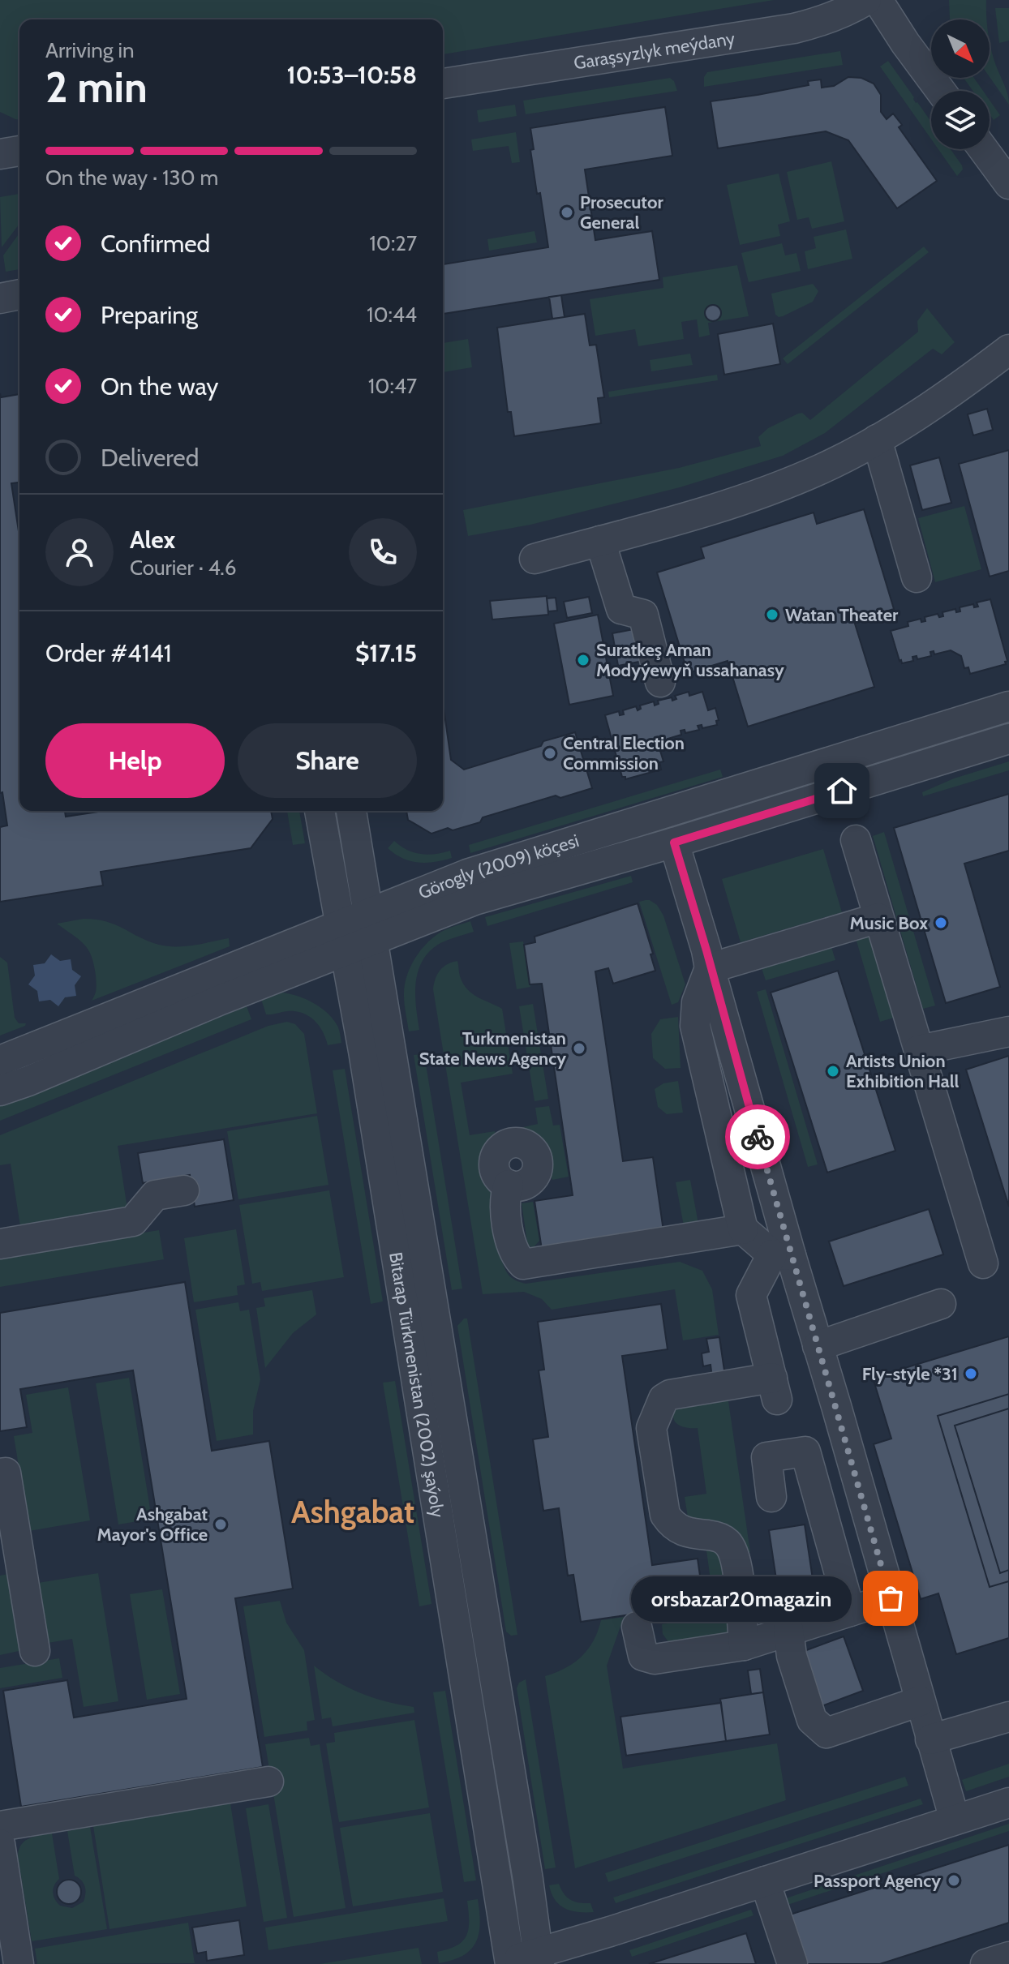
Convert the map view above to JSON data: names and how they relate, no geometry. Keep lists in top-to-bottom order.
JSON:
{
  "streets": {
    "street": ["Garaşsyzlyk meýdany", "Görogly (2009) köçesi", "Bitarap Türkmenistan (2002) şaýoly"]
  },
  "crossings": [
    ["Görogly (2009) köçesi", "Bitarap Türkmenistan (2002) şaýoly"]
  ],
  "districts": ["Ashgabat"],
  "places": [
    "Prosecutor General",
    "Watan Theater",
    "Suratkeş Aman Modyýewyň ussahanasy",
    "Central Election Commission",
    "Music Box",
    "Turkmenistan State News Agency",
    "Artists Union Exhibition Hall",
    "Fly-style *31",
    "Ashgabat Mayor's Office",
    "orsbazar20magazin",
    "Passport Agency"
  ],
  "north": "bottom right",
  "page": {
    "heading": ["2 min", "Arriving in", "10:53–10:58"],
    "panel": [
      "Alex",
      "Courier · 4.6",
      "Order #4141",
      "$17.15"
    ],
    "bar": "On the way · 130 m",
    "list": [
      ["Confirmed", "10:27"],
      ["Preparing", "10:44"],
      ["On the way", "10:47"],
      "Delivered"
    ],
    "buttons": ["Help", "Share"],
    "bubble": "orsbazar20magazin"
  }
}
